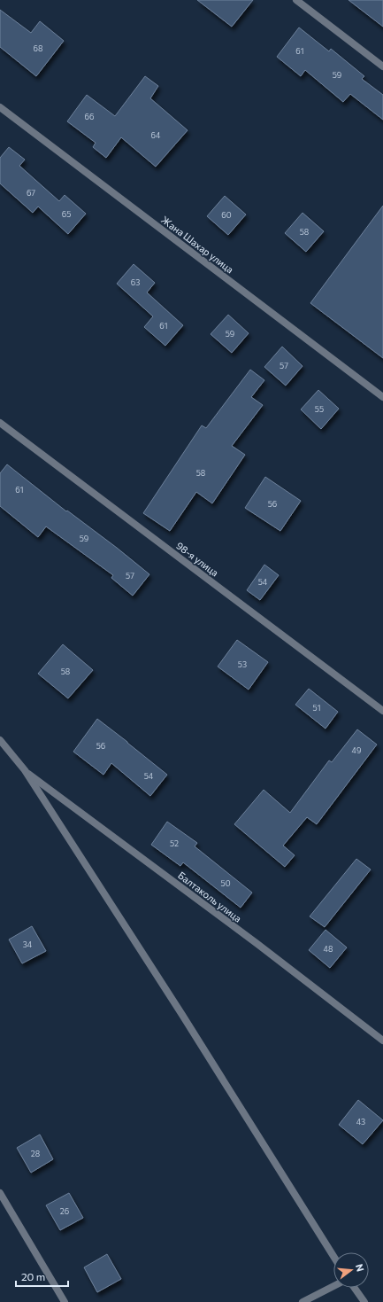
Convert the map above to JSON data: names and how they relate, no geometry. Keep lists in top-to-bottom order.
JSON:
{
  "streets": {
    "street": ["Жана Шахар улица", "98-я улица", "Балтаколь улица"]
  },
  "house_numbers": [
    "68",
    "61",
    "59",
    "66",
    "64",
    "67",
    "65",
    "60",
    "58",
    "63",
    "61",
    "59",
    "57",
    "55",
    "58",
    "61",
    "56",
    "59",
    "57",
    "54",
    "53",
    "58",
    "51",
    "56",
    "49",
    "54",
    "52",
    "50",
    "34",
    "48",
    "43",
    "28",
    "26"
  ],
  "scale_bar": "20 m",
  "north": "right"
}
